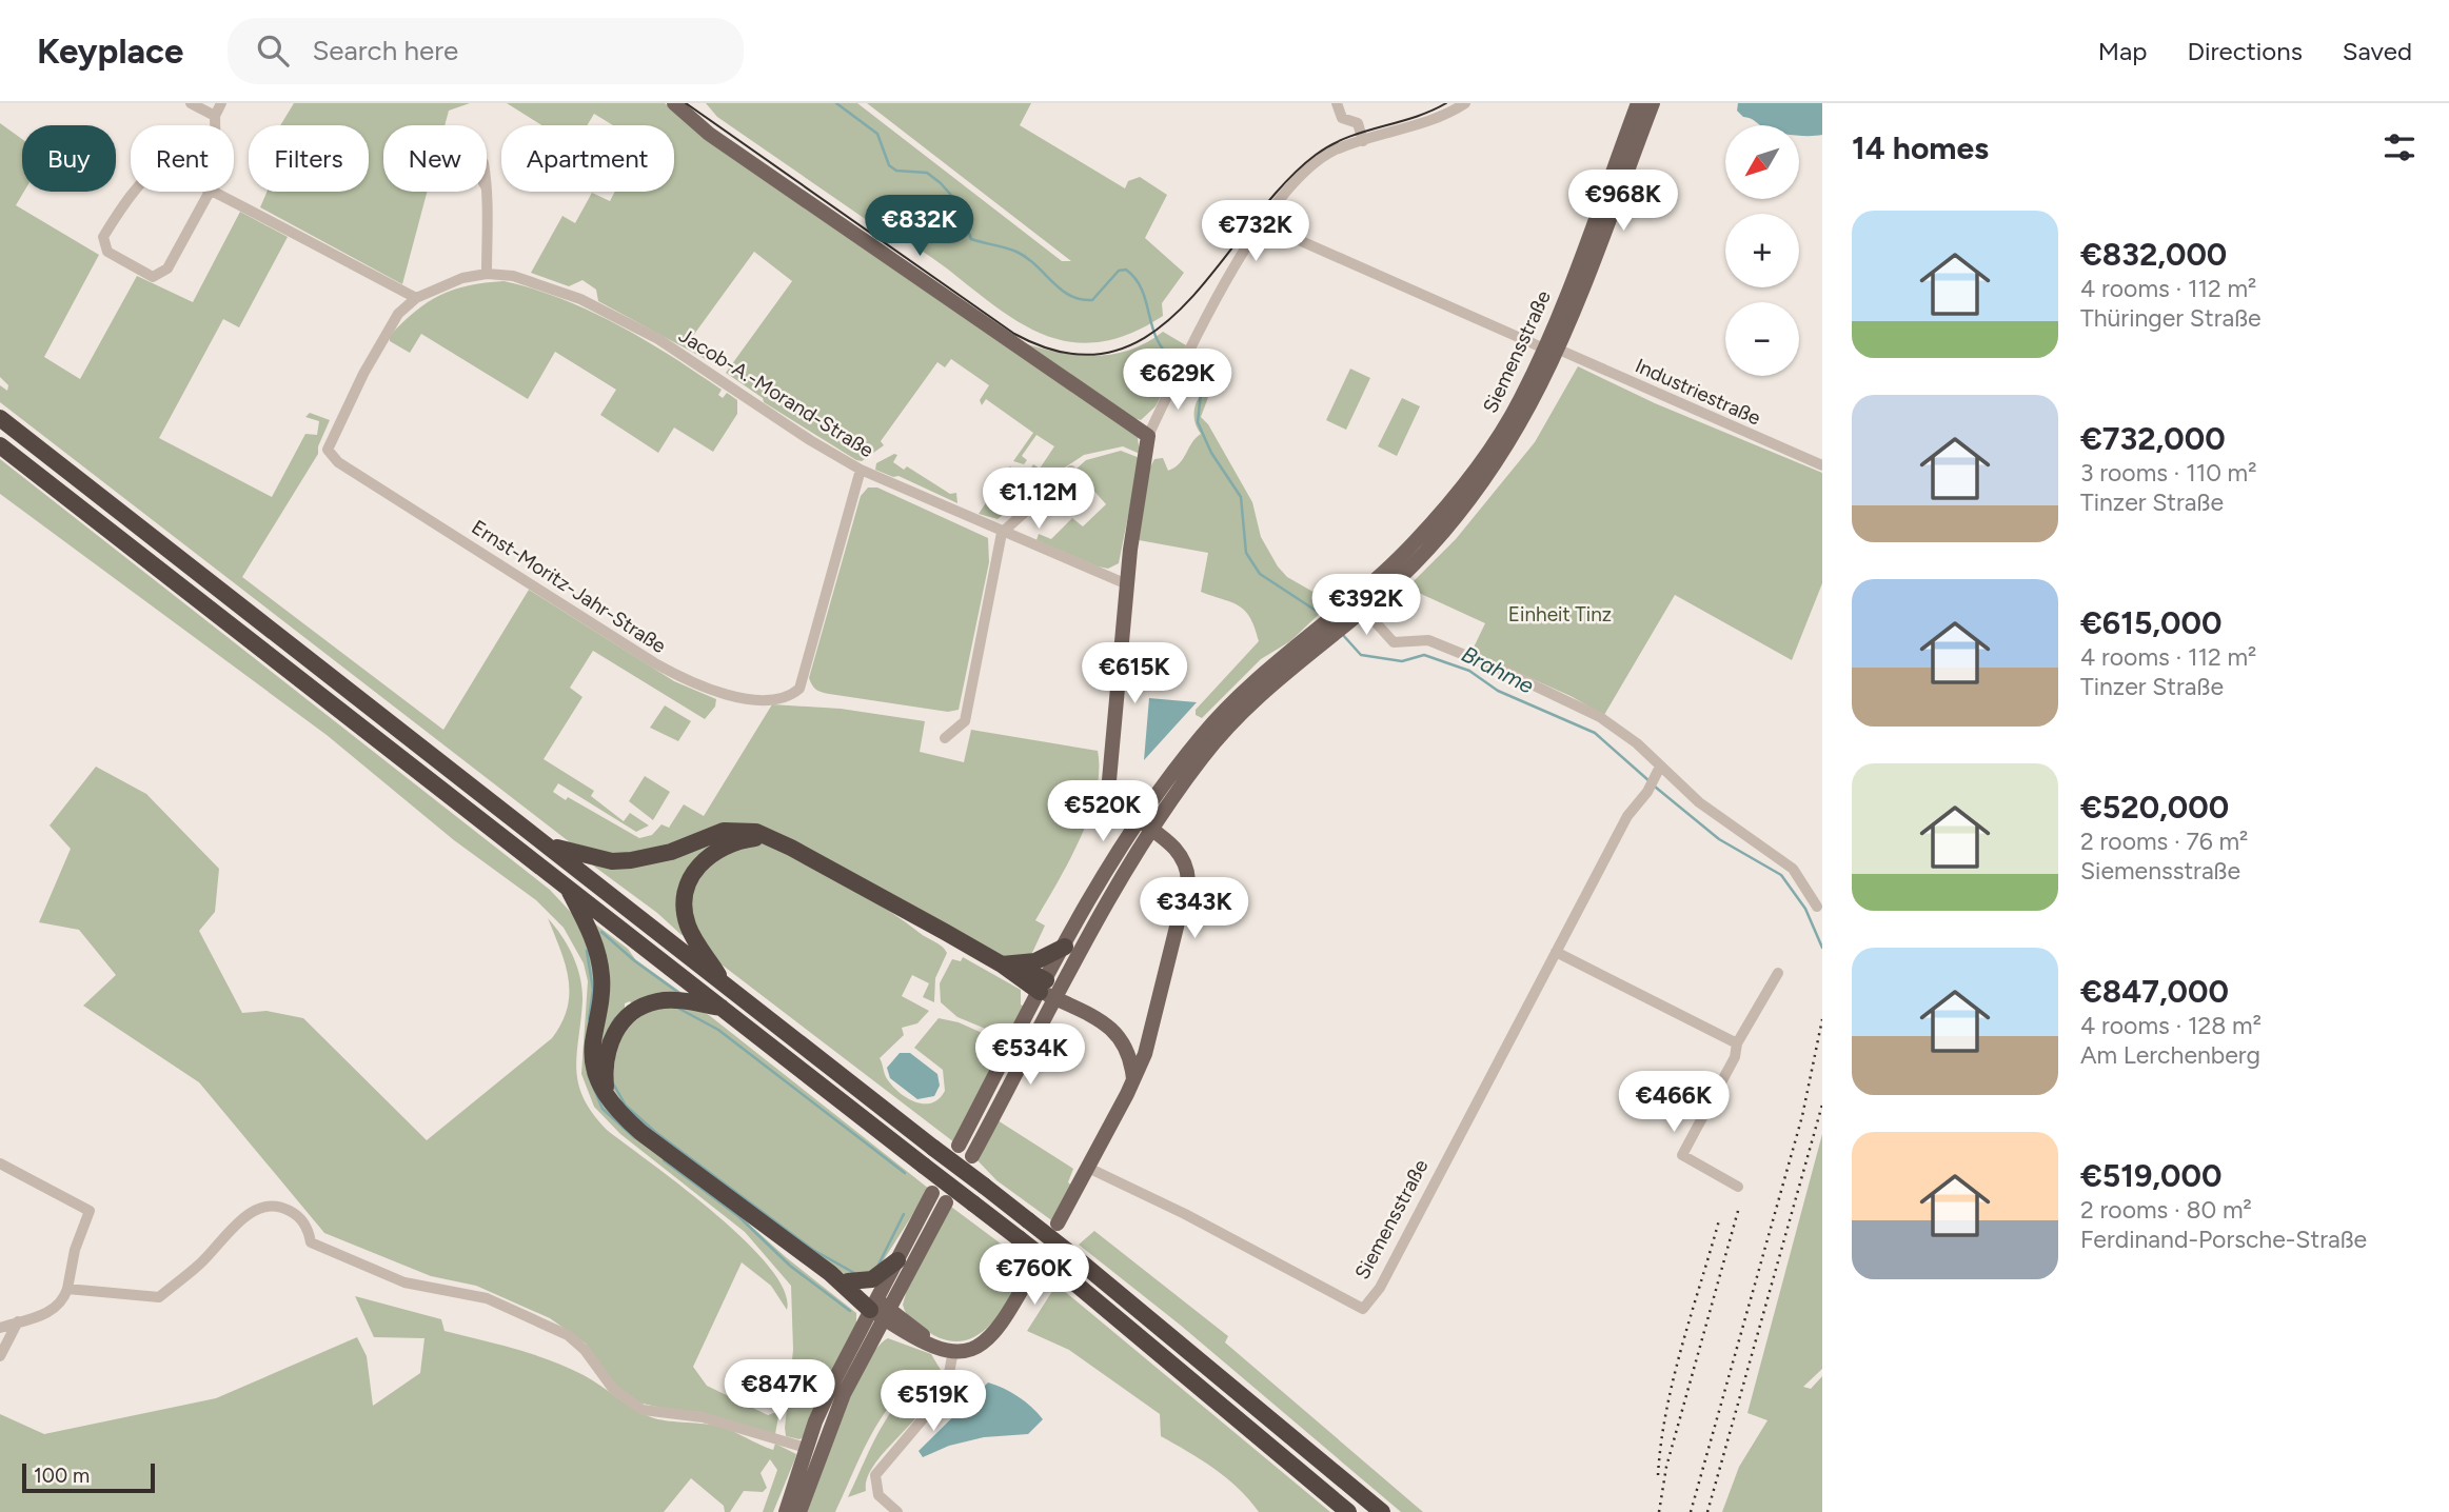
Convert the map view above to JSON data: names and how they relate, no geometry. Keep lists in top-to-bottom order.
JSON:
{
  "streets": {
    "main road": ["Siemensstraße"],
    "street": ["Industriestraße", "Jacob-A.-Morand-Straße", "Ernst-Moritz-Jahr-Straße"]
  },
  "crossings": [
    ["Siemensstraße", "Industriestraße"],
    ["Jacob-A.-Morand-Straße", "Ernst-Moritz-Jahr-Straße"]
  ],
  "water": ["Brahme"],
  "parks": ["Einheit Tinz"],
  "scale_bar": "100 m",
  "north": "bottom left",
  "page": {
    "header": "Keyplace",
    "search": "Search here",
    "nav": ["Map", "Directions", "Saved"],
    "heading": "14 homes",
    "map_buttons": ["+", "−"],
    "chip": [
      "Buy",
      "Rent",
      "Filters",
      "New",
      "Apartment"
    ],
    "price": [
      "€968K",
      "€832K",
      "€732K",
      "€629K",
      "€1.12M",
      "€392K",
      "€615K",
      "€520K",
      "€343K",
      "€534K",
      "€466K",
      "€760K",
      "€847K",
      "€519K"
    ],
    "list": [
      {
        "name": "€832,000",
        "note": "4 rooms · 112 m² · Thüringer Straße"
      },
      {
        "name": "€732,000",
        "note": "3 rooms · 110 m² · Tinzer Straße"
      },
      {
        "name": "€615,000",
        "note": "4 rooms · 112 m² · Tinzer Straße"
      },
      {
        "name": "€520,000",
        "note": "2 rooms · 76 m² · Siemensstraße"
      },
      {
        "name": "€847,000",
        "note": "4 rooms · 128 m² · Am Lerchenberg"
      },
      {
        "name": "€519,000",
        "note": "2 rooms · 80 m² · Ferdinand-Porsche-Straße"
      }
    ],
    "scale": "100 m"
  }
}
